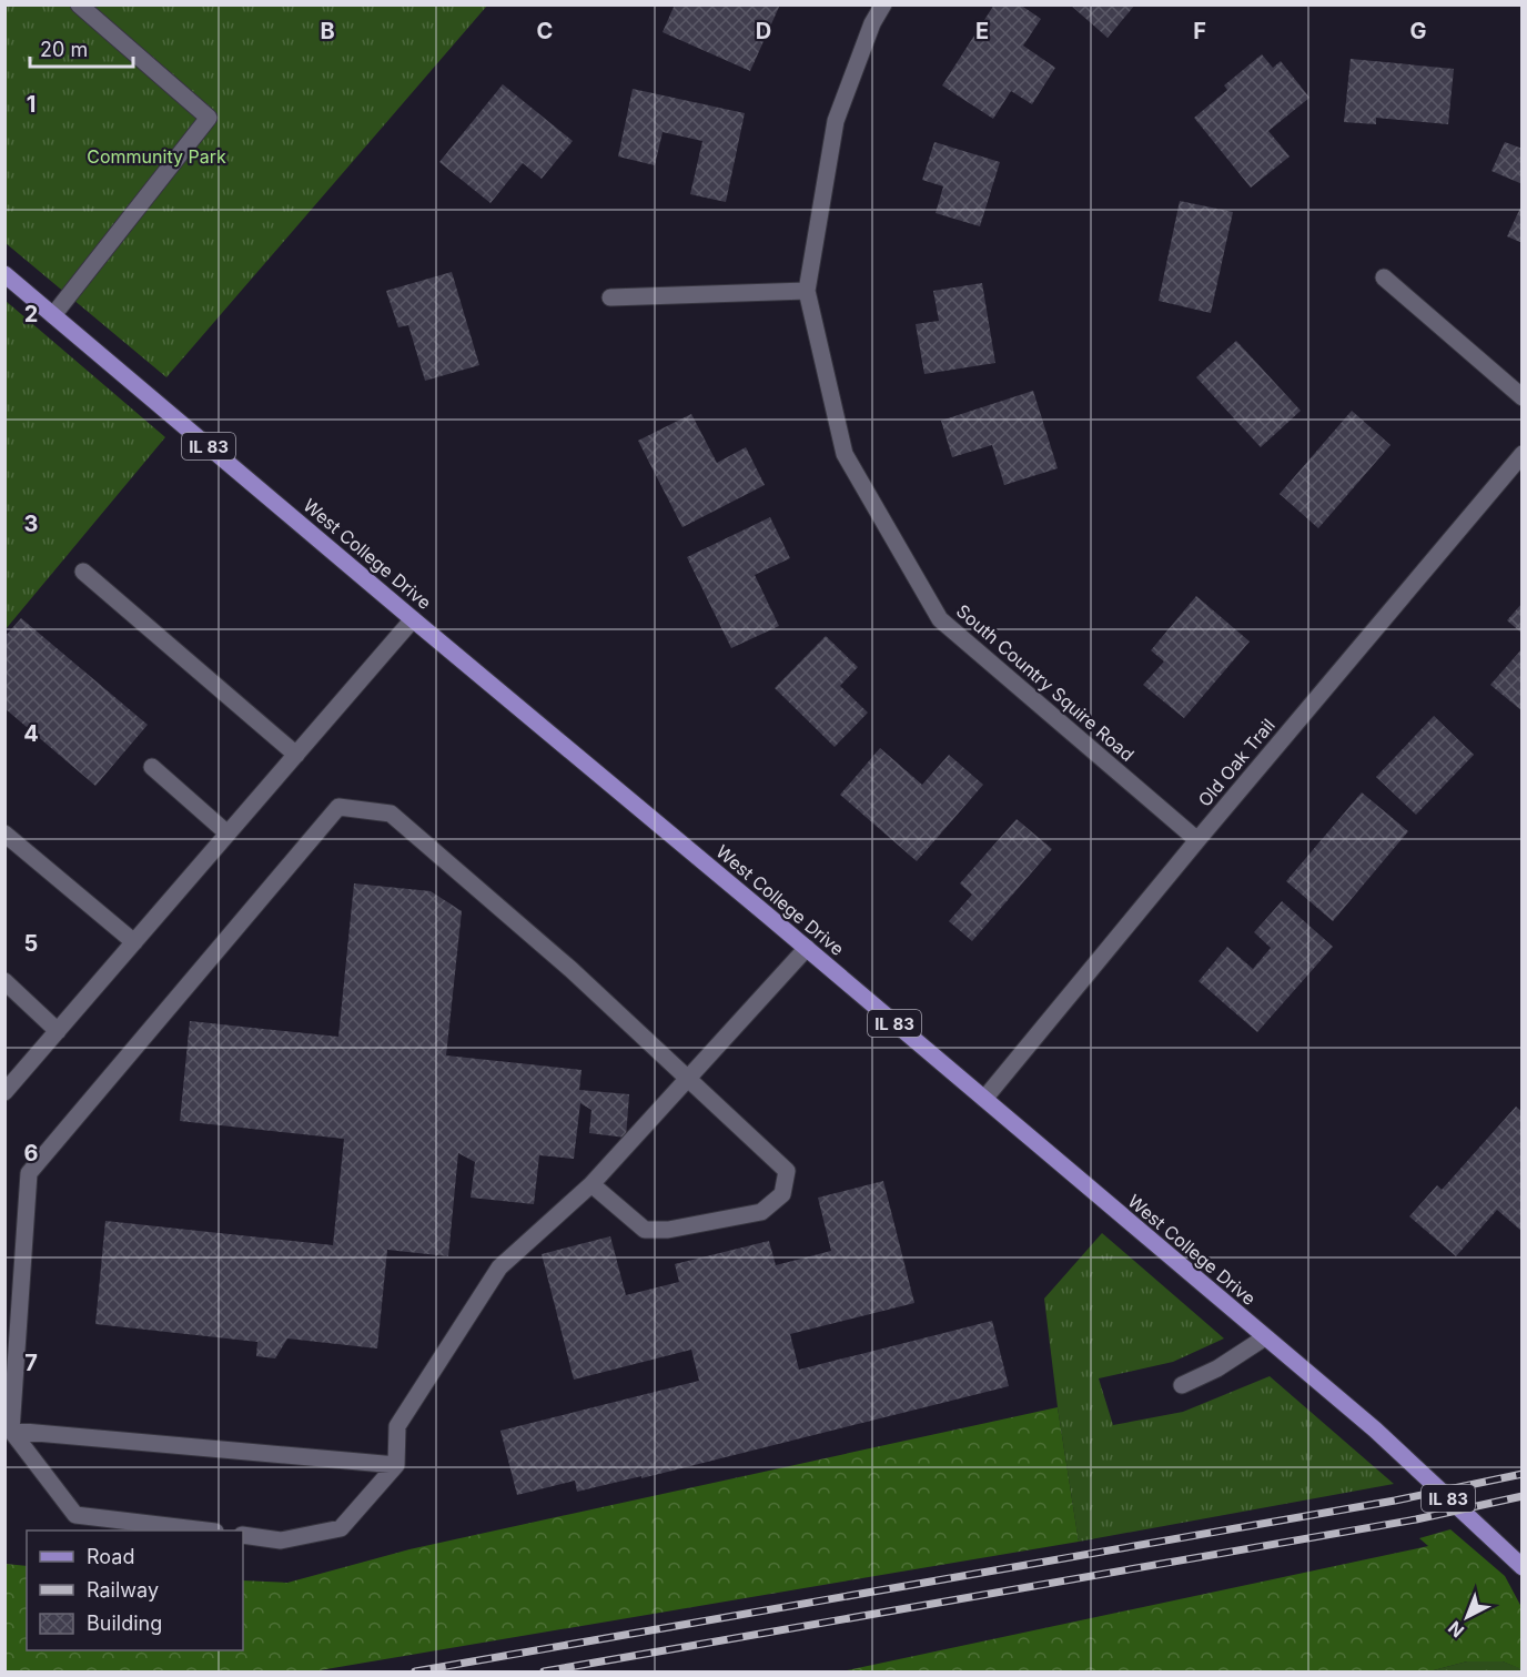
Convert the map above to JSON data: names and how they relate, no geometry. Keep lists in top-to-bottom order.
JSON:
{
  "streets": {
    "main road": ["IL 83", "West College Drive"],
    "street": ["South Country Squire Road", "Old Oak Trail"]
  },
  "crossings": [
    ["West College Drive", "Old Oak Trail"],
    ["South Country Squire Road", "Old Oak Trail"]
  ],
  "parks": ["Community Park"],
  "legend": ["Road", "Railway", "Building"],
  "scale_bar": "20 m",
  "north": "bottom left",
  "grid": {
    "columns": [
      "B",
      "C",
      "D",
      "E",
      "F",
      "G"
    ],
    "rows": [
      "1",
      "2",
      "3",
      "4",
      "5",
      "6",
      "7"
    ]
  }
}
